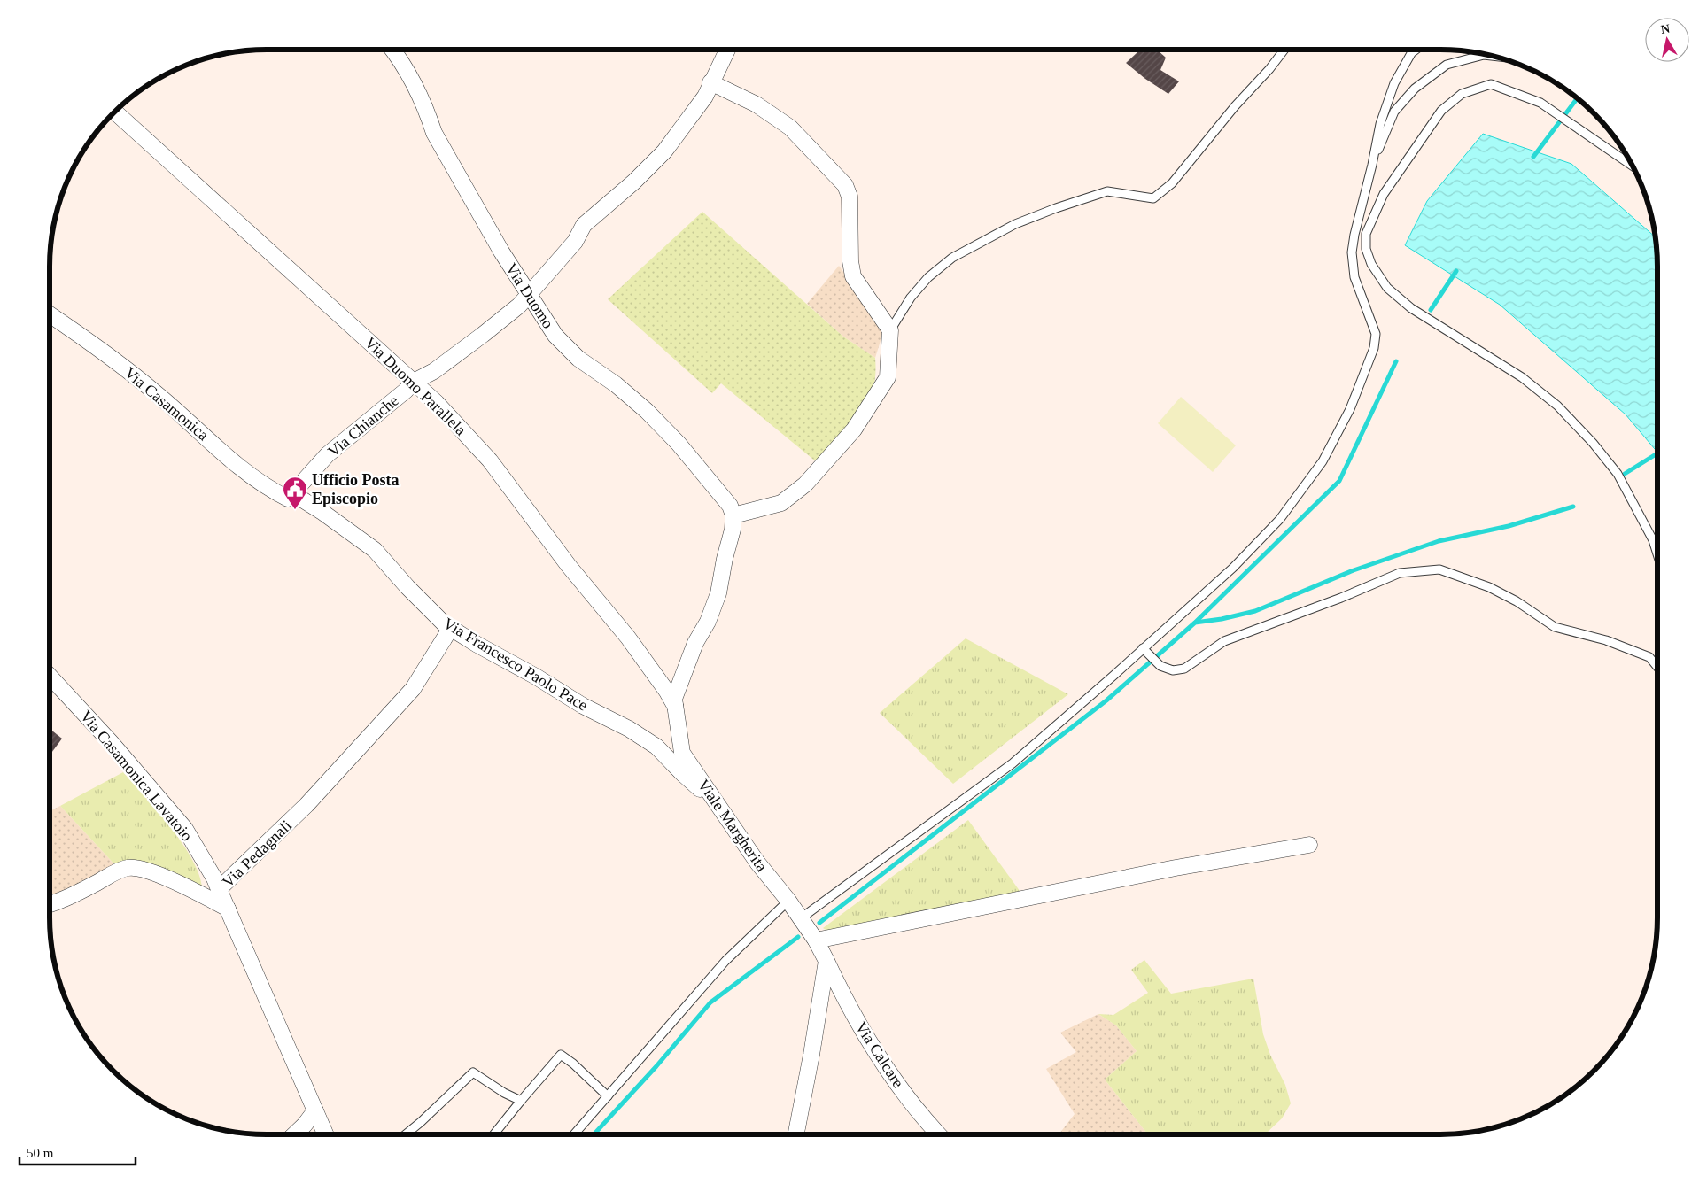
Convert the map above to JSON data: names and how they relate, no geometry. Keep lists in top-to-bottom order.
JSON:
{
  "streets": {
    "street": [
      "Via Duomo",
      "Via Duomo Parallela",
      "Via Casamonica",
      "Via Chianche",
      "Via Francesco Paolo Pace",
      "Via Casamonica Lavatoio",
      "Viale Margherita",
      "Via Pedagnali",
      "Via Calcare"
    ]
  },
  "crossings": [
    ["Via Duomo", "Via Chianche"],
    ["Via Duomo", "Viale Margherita"],
    ["Via Duomo Parallela", "Via Chianche"],
    ["Via Duomo Parallela", "Viale Margherita"],
    ["Via Casamonica", "Via Chianche"],
    ["Via Casamonica", "Via Francesco Paolo Pace"],
    ["Via Chianche", "Via Francesco Paolo Pace"],
    ["Via Francesco Paolo Pace", "Viale Margherita"],
    ["Via Francesco Paolo Pace", "Via Pedagnali"],
    ["Via Casamonica Lavatoio", "Via Pedagnali"],
    ["Viale Margherita", "Via Calcare"]
  ],
  "places": {
    "public building": ["Ufficio Posta Episcopio"]
  },
  "scale_bar": "50 m",
  "north": "top"
}
